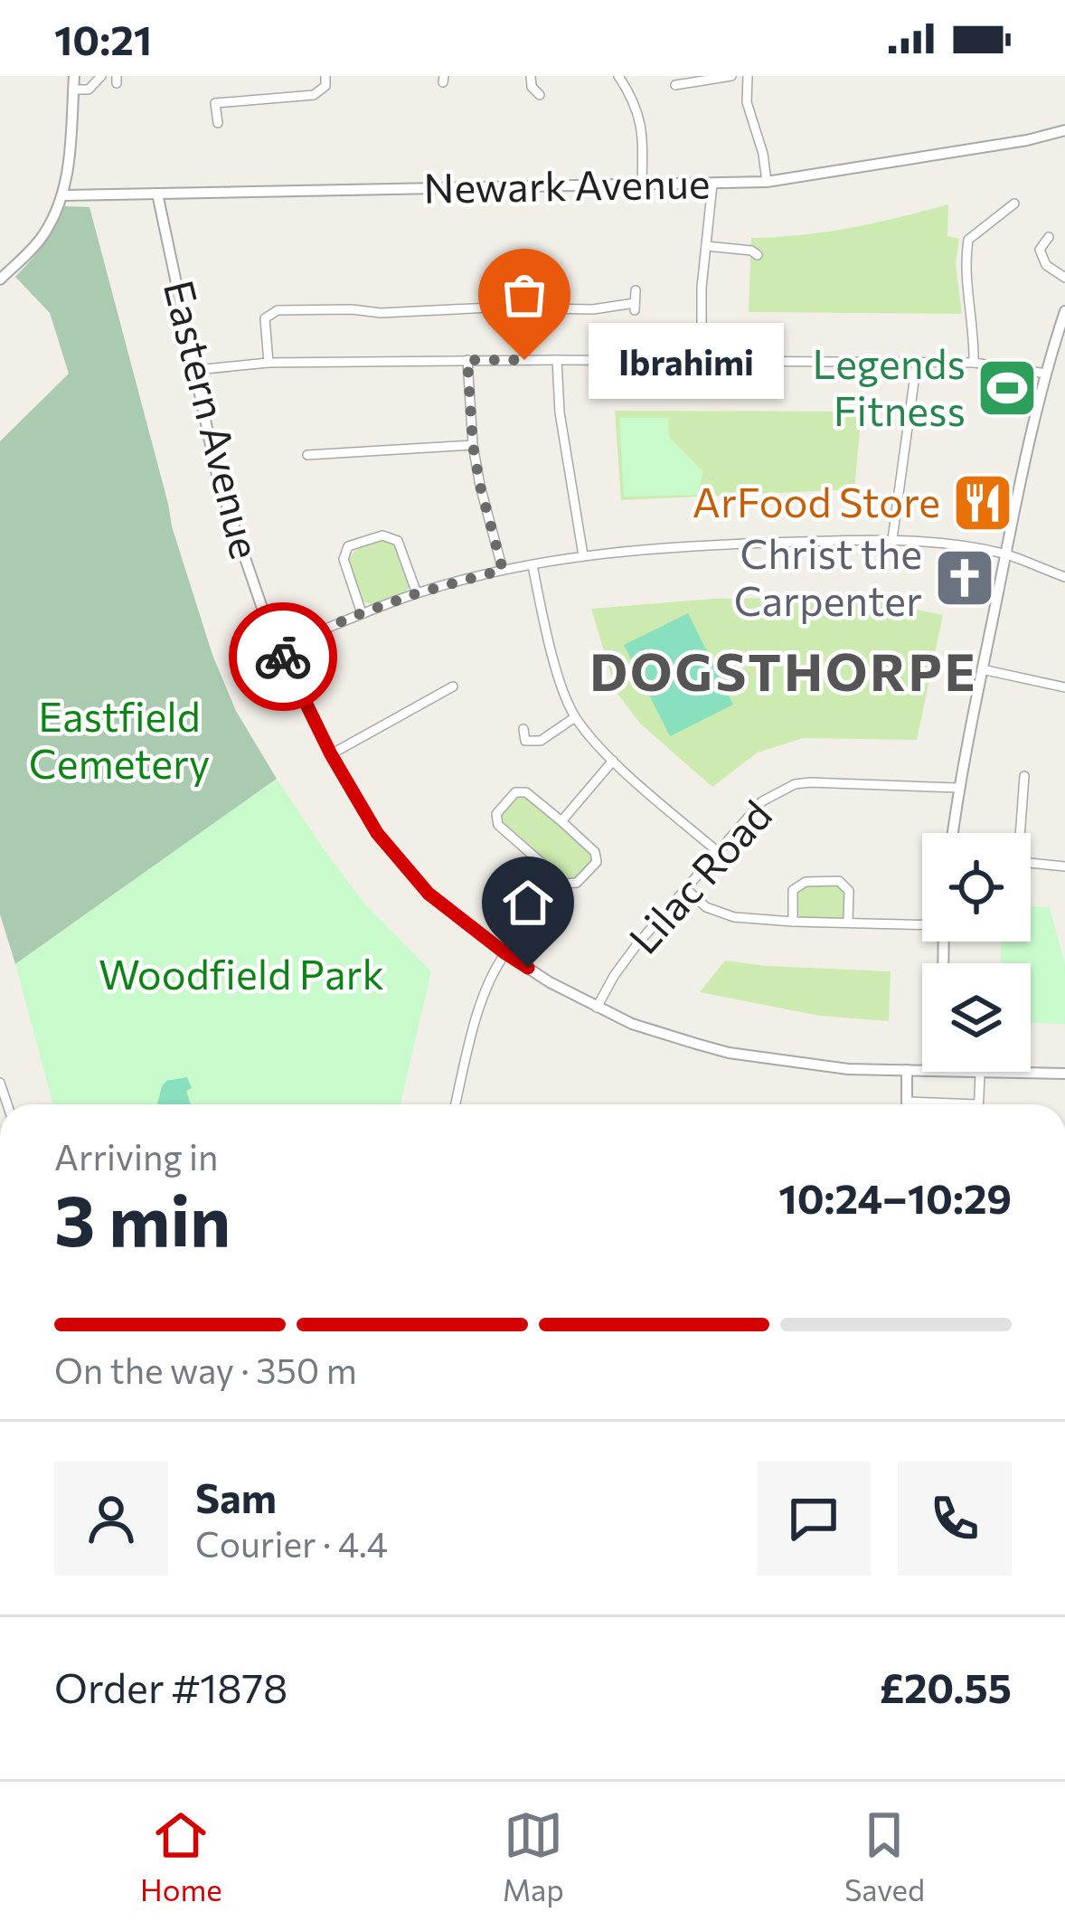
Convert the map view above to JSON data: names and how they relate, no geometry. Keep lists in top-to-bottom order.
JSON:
{
  "streets": {
    "street": ["Newark Avenue", "Eastern Avenue", "Lilac Road"]
  },
  "crossings": [
    ["Newark Avenue", "Eastern Avenue"],
    ["Eastern Avenue", "Lilac Road"]
  ],
  "districts": ["DOGSTHORPE"],
  "parks": ["Eastfield Cemetery", "Woodfield Park"],
  "places": {
    "other": ["Ibrahimi"],
    "sports": ["Legends Fitness"],
    "restaurant": ["ArFood Store"],
    "church": ["Christ the Carpenter"]
  },
  "page": {
    "status": "10:21",
    "bubble": "Ibrahimi",
    "heading": ["3 min", "Arriving in", "10:24–10:29"],
    "panel": [
      "Sam",
      "Courier · 4.4",
      "Order #1878",
      "£20.55"
    ],
    "bar": "On the way · 350 m",
    "tabs": ["Home", "Map", "Saved"]
  }
}
